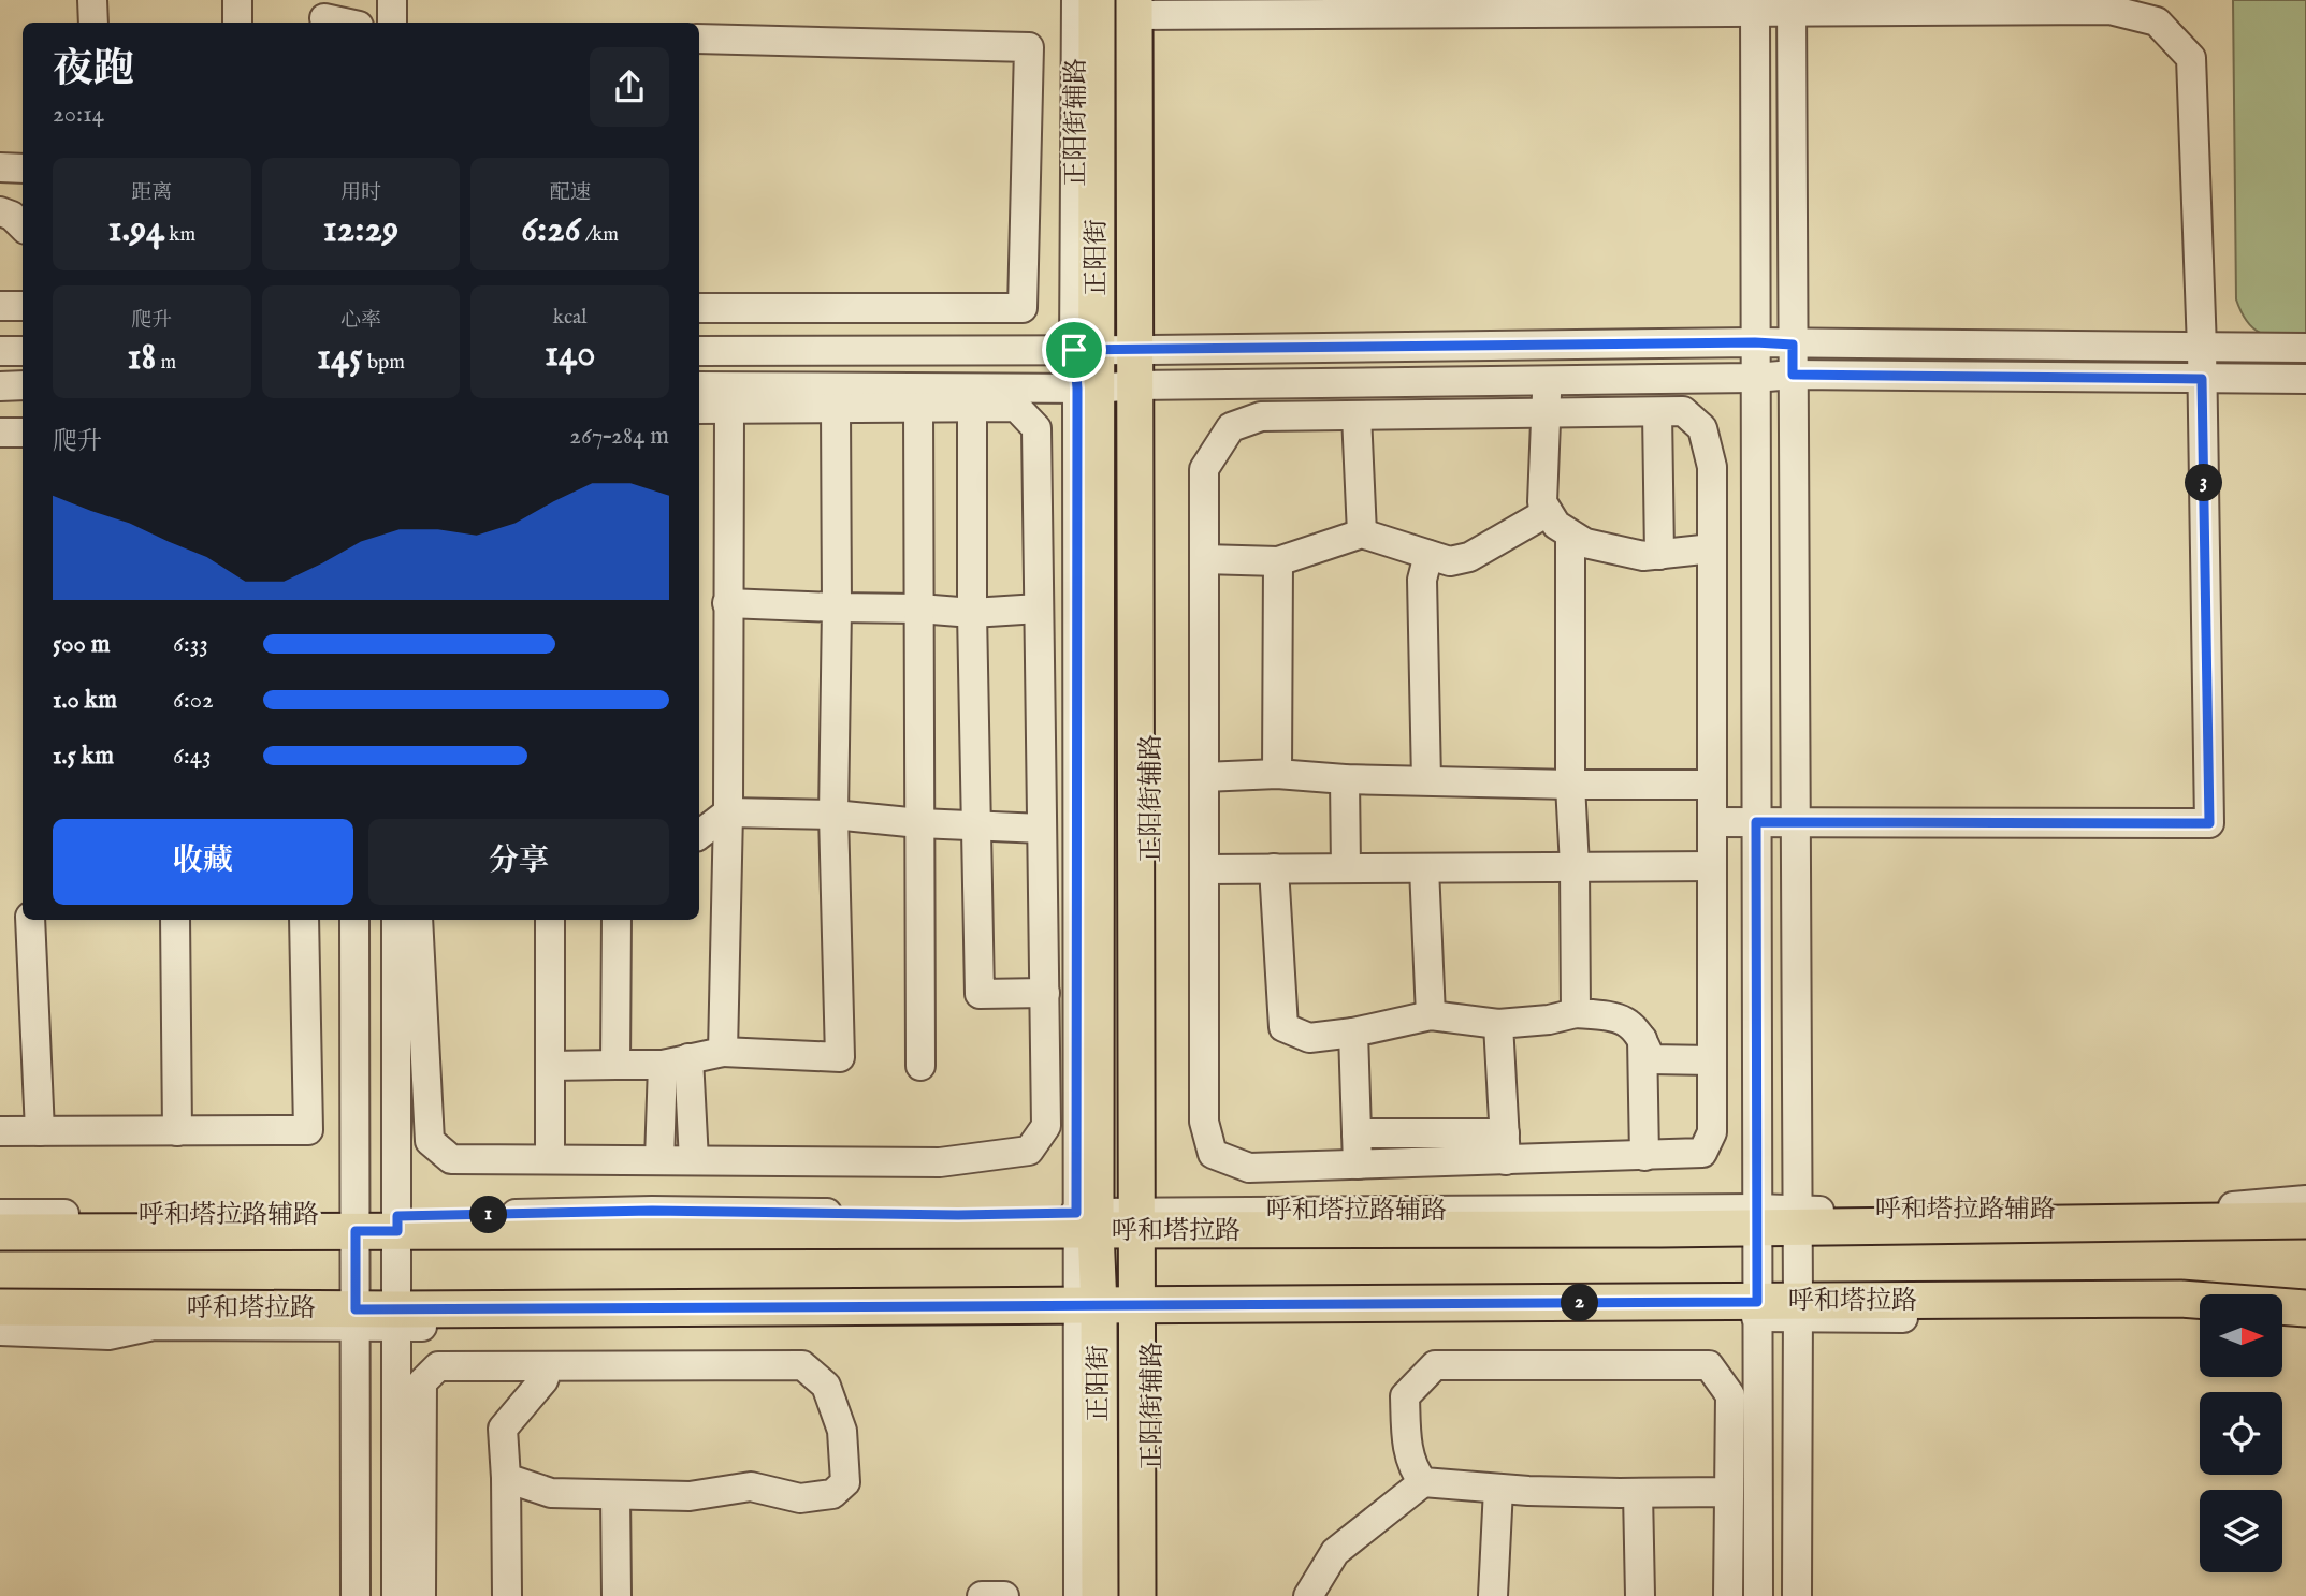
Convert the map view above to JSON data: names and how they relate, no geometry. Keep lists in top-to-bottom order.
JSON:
{
  "streets": {
    "main road": ["正阳街", "呼和塔拉路"],
    "street": ["正阳街辅路", "呼和塔拉路辅路"]
  },
  "crossings": [
    ["正阳街辅路", "正阳街"],
    ["正阳街辅路", "呼和塔拉路"],
    ["正阳街", "呼和塔拉路"],
    ["呼和塔拉路辅路", "呼和塔拉路"]
  ],
  "north": "right",
  "page": {
    "heading": ["夜跑", "20:14"],
    "stats": [
      ["距离", "1.94 km"],
      ["用时", "12:29"],
      ["配速", "6:26 /km"],
      ["爬升", "18 m"],
      ["心率", "145 bpm"],
      ["kcal", "140"]
    ],
    "chart": ["爬升", "267–284 m"],
    "pins": ["3", "1", "2"],
    "list": [
      {
        "name": "500 m",
        "note": "6:33"
      },
      {
        "name": "1.0 km",
        "note": "6:02"
      },
      {
        "name": "1.5 km",
        "note": "6:43"
      }
    ],
    "buttons": ["收藏", "分享"]
  }
}
